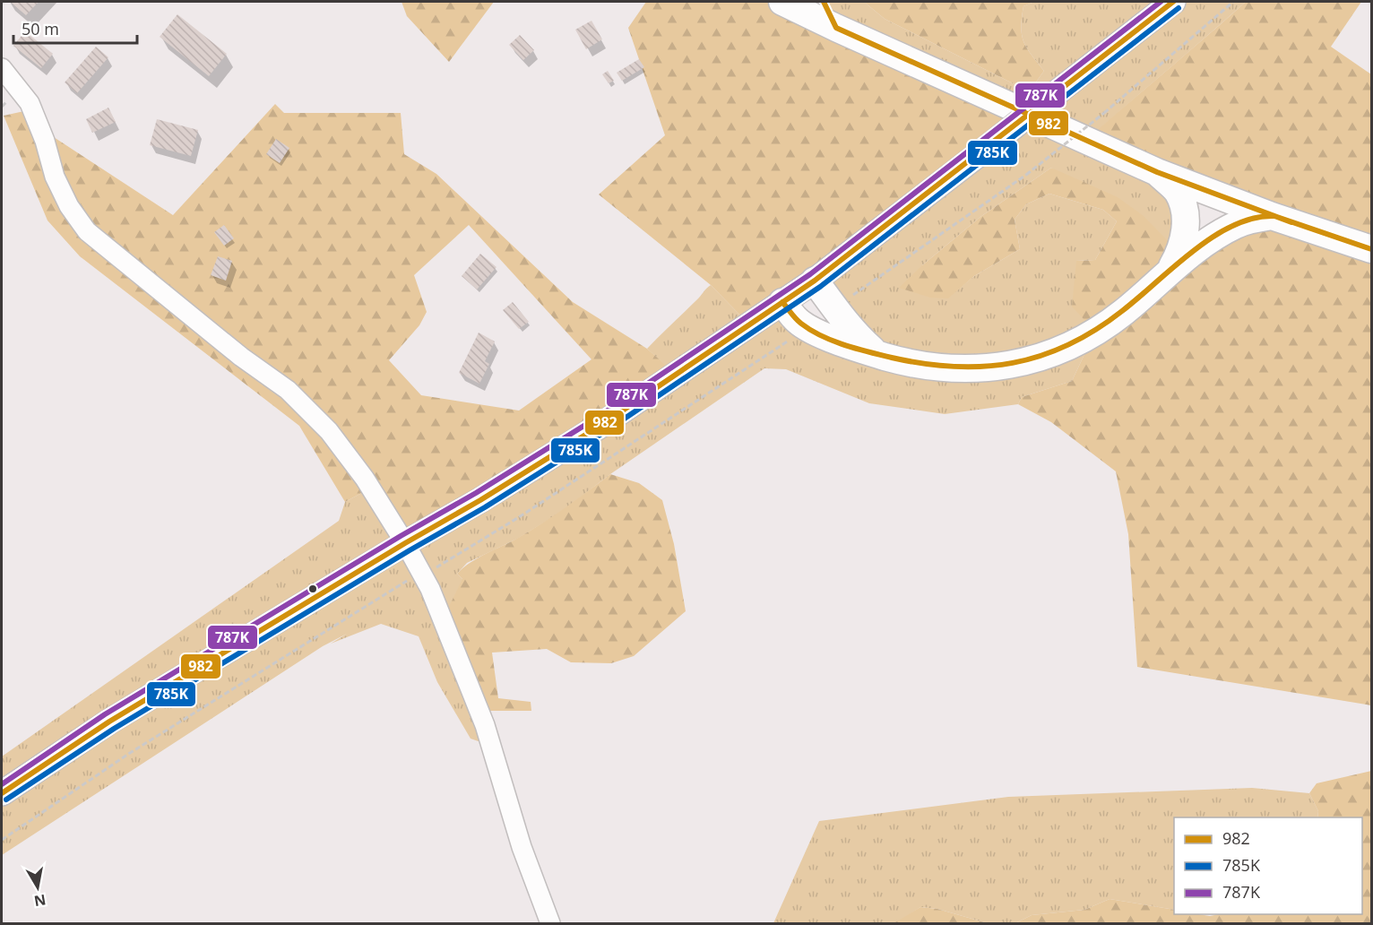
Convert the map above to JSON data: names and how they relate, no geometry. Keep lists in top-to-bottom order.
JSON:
{
  "lines": ["transit line 982", "transit line 787K", "transit line 785K"],
  "legend": ["982", "785K", "787K"],
  "scale_bar": "50 m",
  "north": "bottom"
}
